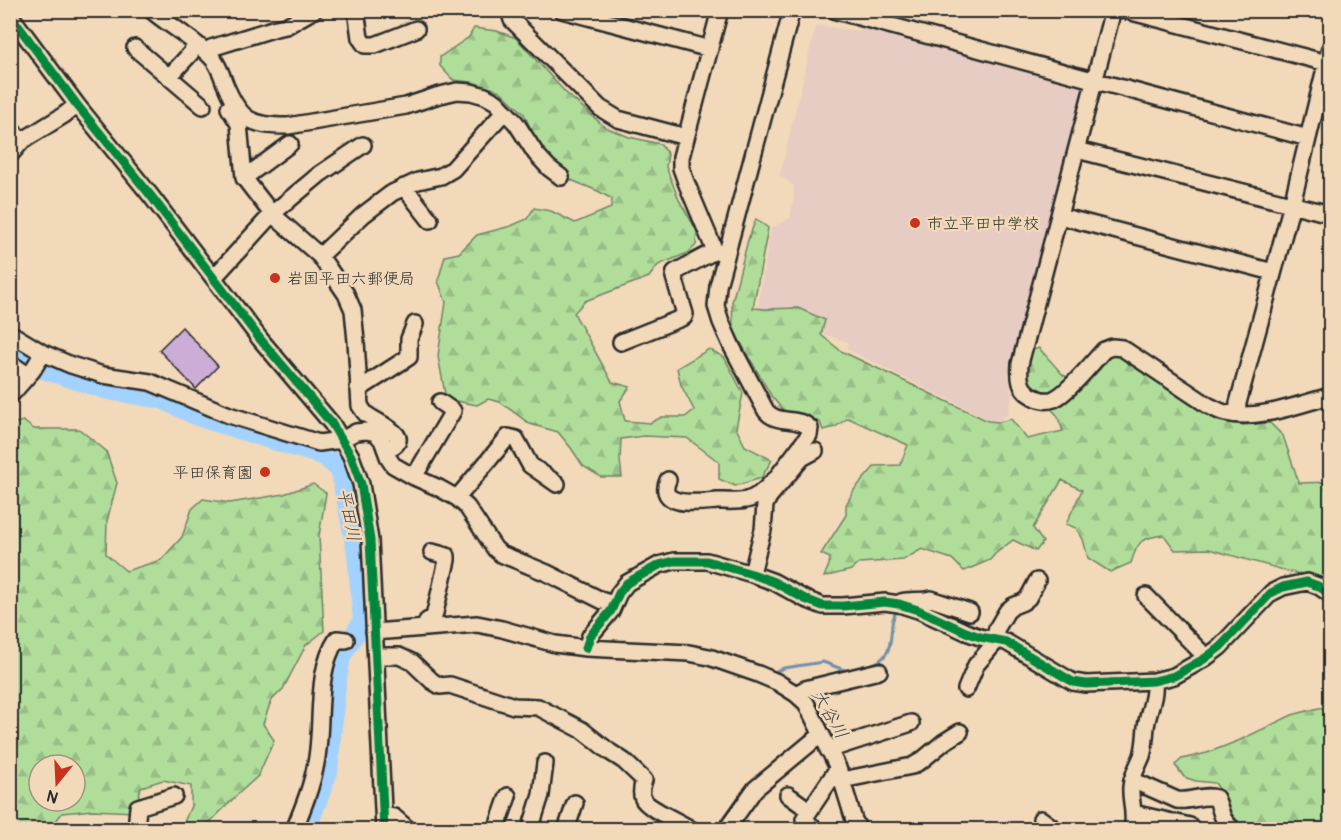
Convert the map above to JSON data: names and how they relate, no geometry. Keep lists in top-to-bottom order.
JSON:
{
  "water": ["平田川", "大谷川"],
  "places": ["市立平田中学校", "岩国平田六郵便局", "平田保育園"],
  "north": "bottom"
}
